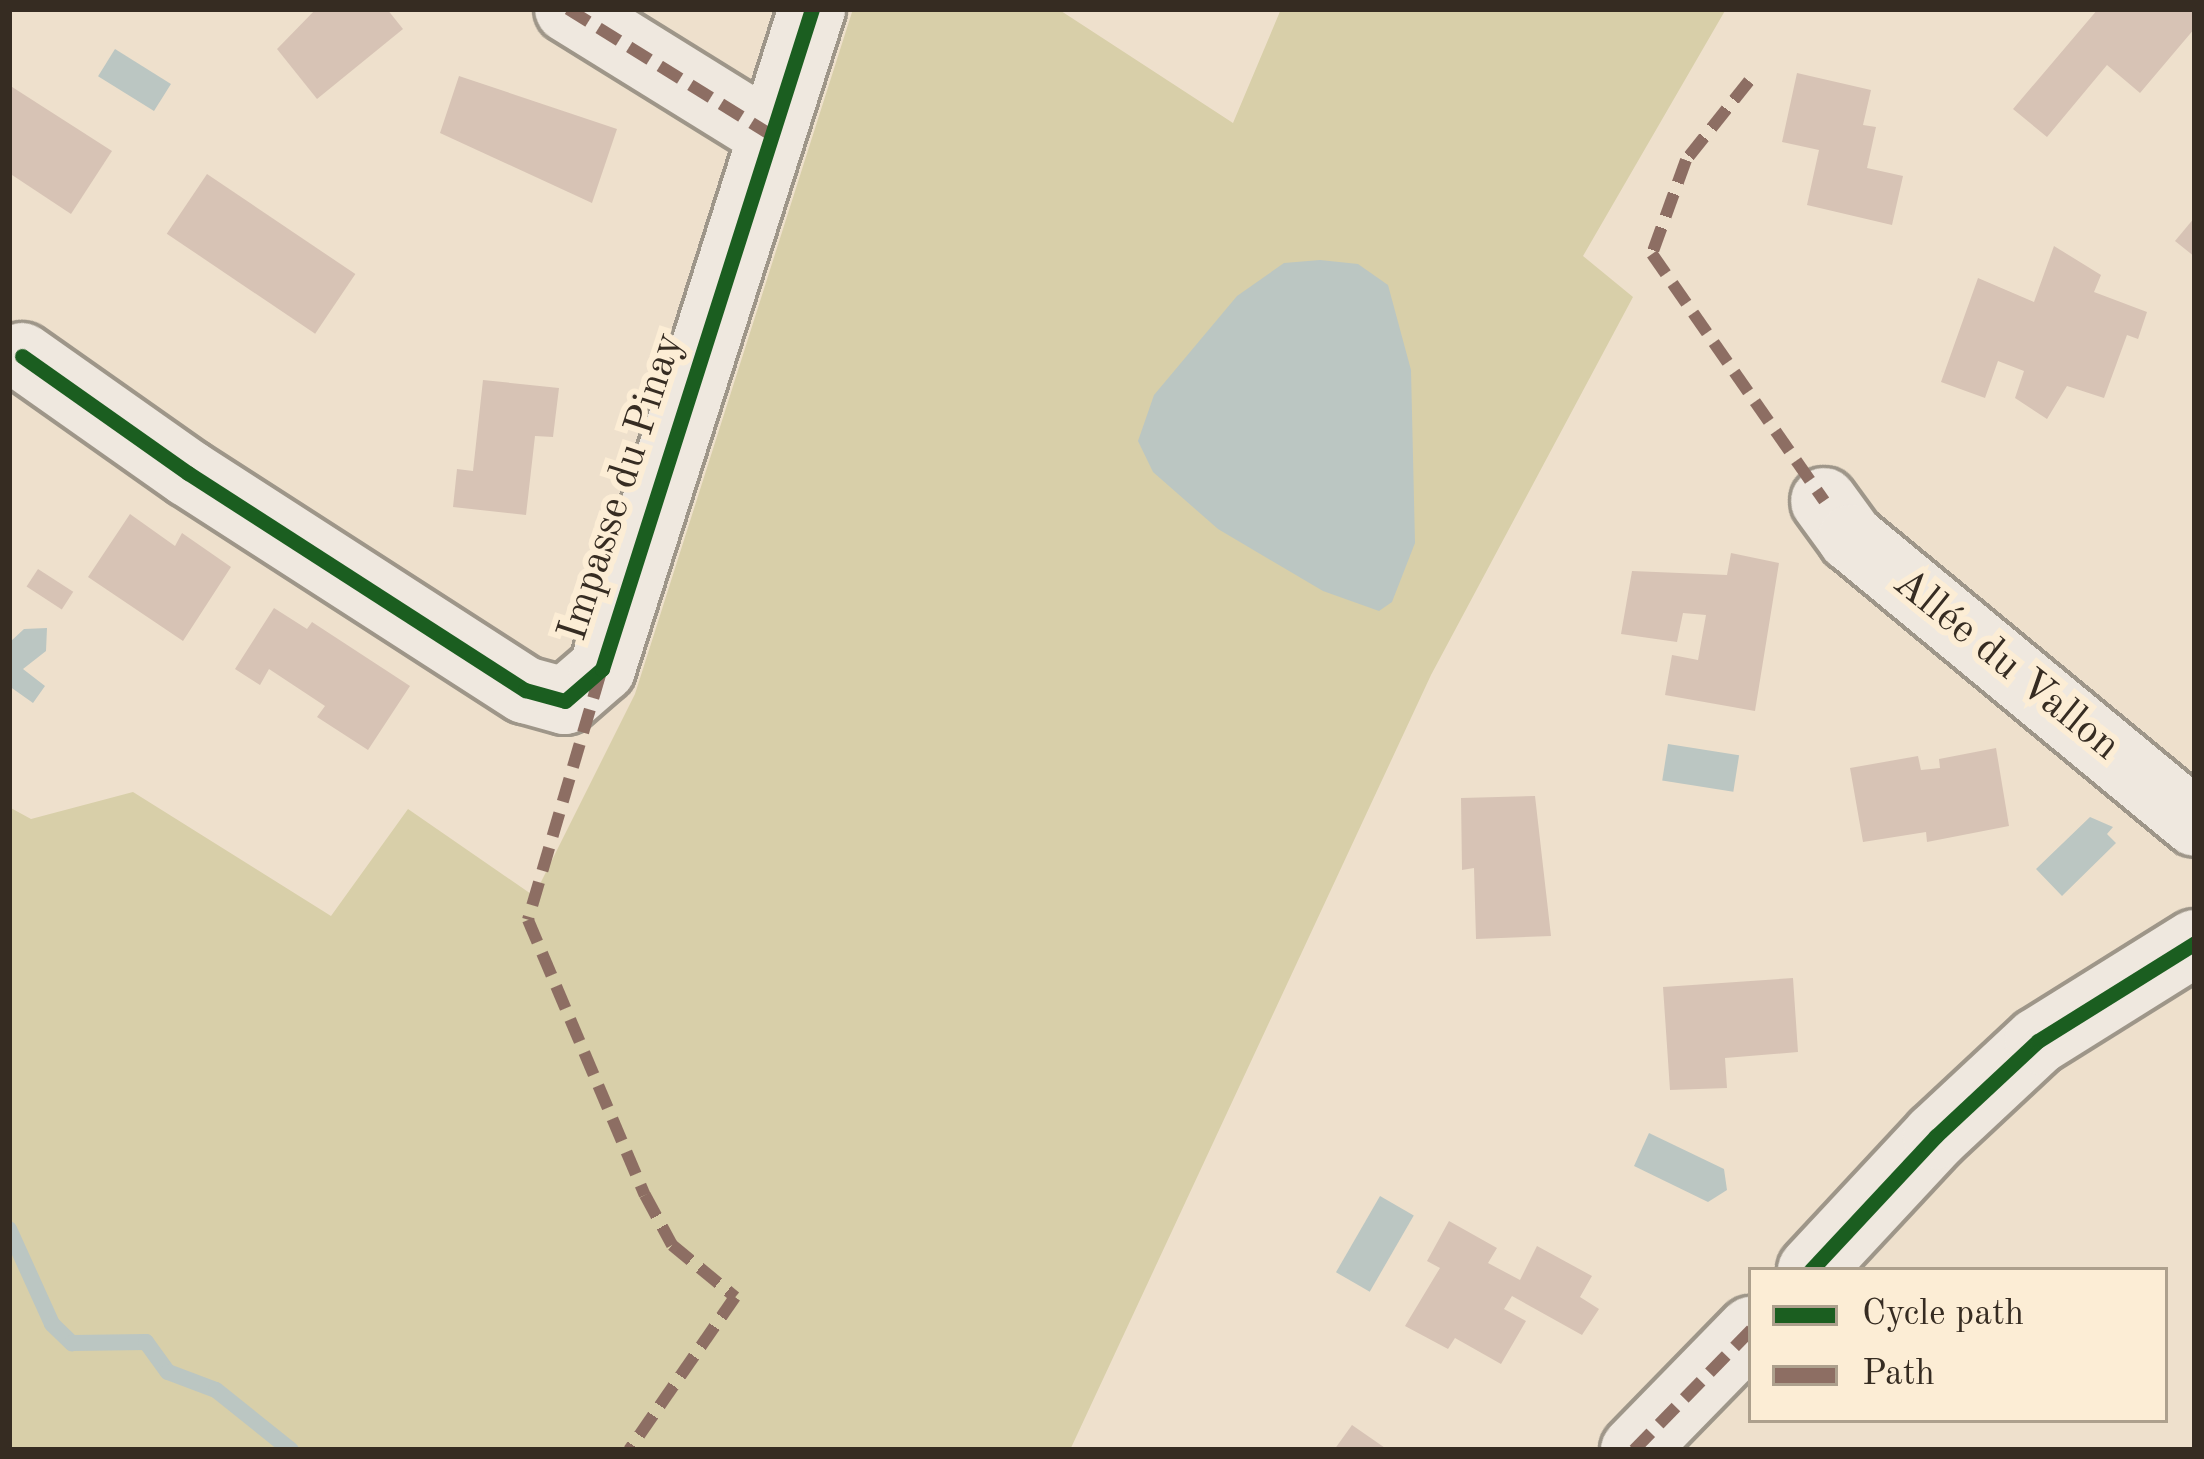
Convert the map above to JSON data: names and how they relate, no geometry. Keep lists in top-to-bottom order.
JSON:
{
  "streets": {
    "street": ["Impasse du Pinay", "Allée du Vallon"]
  },
  "legend": ["Cycle path", "Path"]
}
